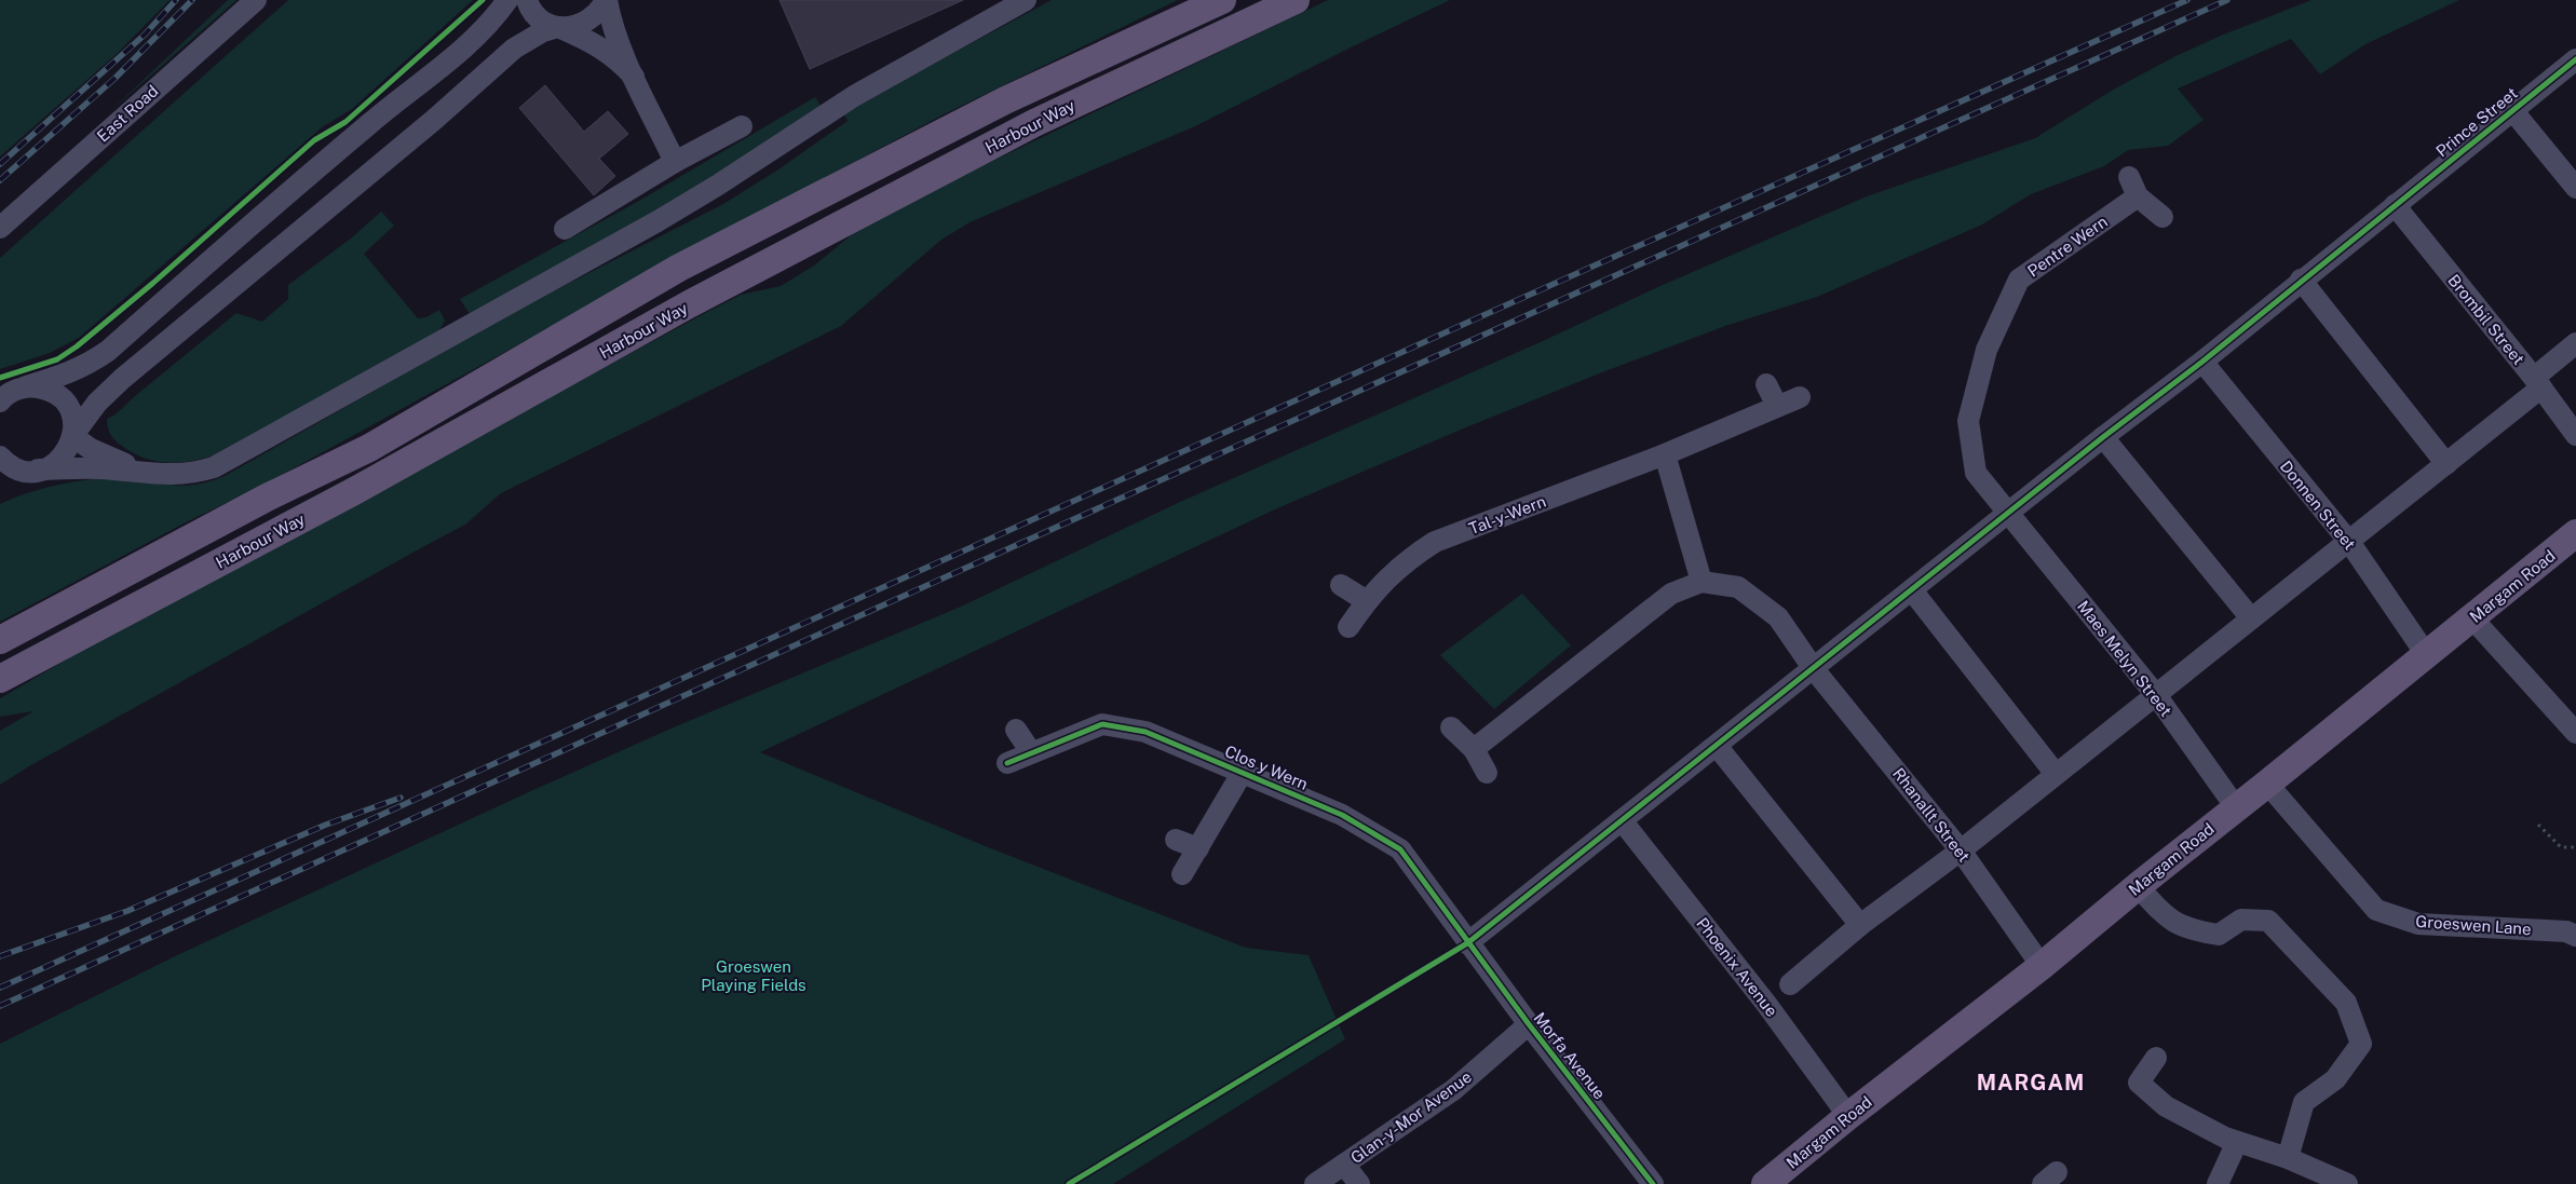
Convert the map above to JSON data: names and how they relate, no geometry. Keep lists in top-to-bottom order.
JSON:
{
  "streets": {
    "main road": ["Harbour Way", "Margam Road"],
    "street": [
      "East Road",
      "Prince Street",
      "Pentre Wern",
      "Brombil Street",
      "Donnen Street",
      "Tal-y-Wern",
      "Maes Melyn Street",
      "Clos y Wern",
      "Rhanallt Street",
      "Groeswen Lane",
      "Phoenix Avenue",
      "Morfa Avenue",
      "Glan-y-Mor Avenue"
    ]
  },
  "crossings": [
    ["Prince Street", "Pentre Wern"],
    ["Prince Street", "Brombil Street"],
    ["Prince Street", "Donnen Street"],
    ["Prince Street", "Maes Melyn Street"],
    ["Prince Street", "Clos y Wern"],
    ["Prince Street", "Rhanallt Street"],
    ["Prince Street", "Phoenix Avenue"],
    ["Prince Street", "Morfa Avenue"],
    ["Pentre Wern", "Maes Melyn Street"],
    ["Donnen Street", "Margam Road"],
    ["Margam Road", "Maes Melyn Street"],
    ["Margam Road", "Rhanallt Street"],
    ["Margam Road", "Groeswen Lane"],
    ["Margam Road", "Phoenix Avenue"],
    ["Clos y Wern", "Morfa Avenue"],
    ["Morfa Avenue", "Glan-y-Mor Avenue"]
  ],
  "districts": ["MARGAM"],
  "parks": ["Groeswen Playing Fields"]
}
